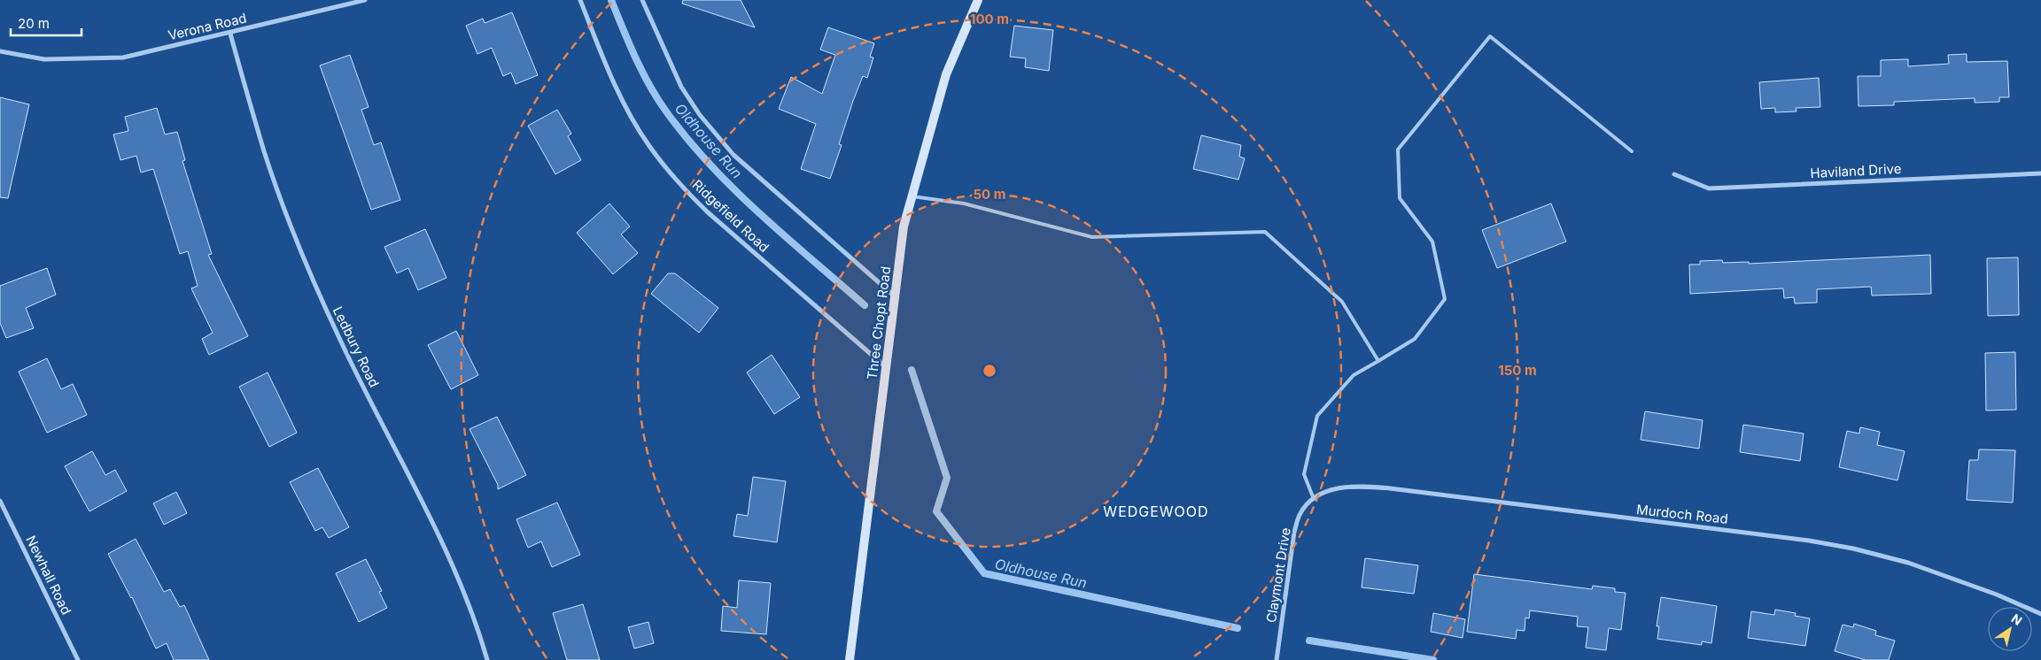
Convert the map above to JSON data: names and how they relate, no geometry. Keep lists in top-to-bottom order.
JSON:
{
  "streets": {
    "main road": ["Three Chopt Road"],
    "street": [
      "Verona Road",
      "Haviland Drive",
      "Ridgefield Road",
      "Ledbury Road",
      "Murdoch Road",
      "Newhall Road",
      "Claymont Drive"
    ]
  },
  "crossings": [
    ["Verona Road", "Ledbury Road"],
    ["Ridgefield Road", "Three Chopt Road"],
    ["Murdoch Road", "Claymont Drive"]
  ],
  "districts": ["WEDGEWOOD"],
  "water": ["Oldhouse Run"],
  "scale_bar": "20 m",
  "north": "top right",
  "rings": ["100 m", "50 m", "150 m"]
}
